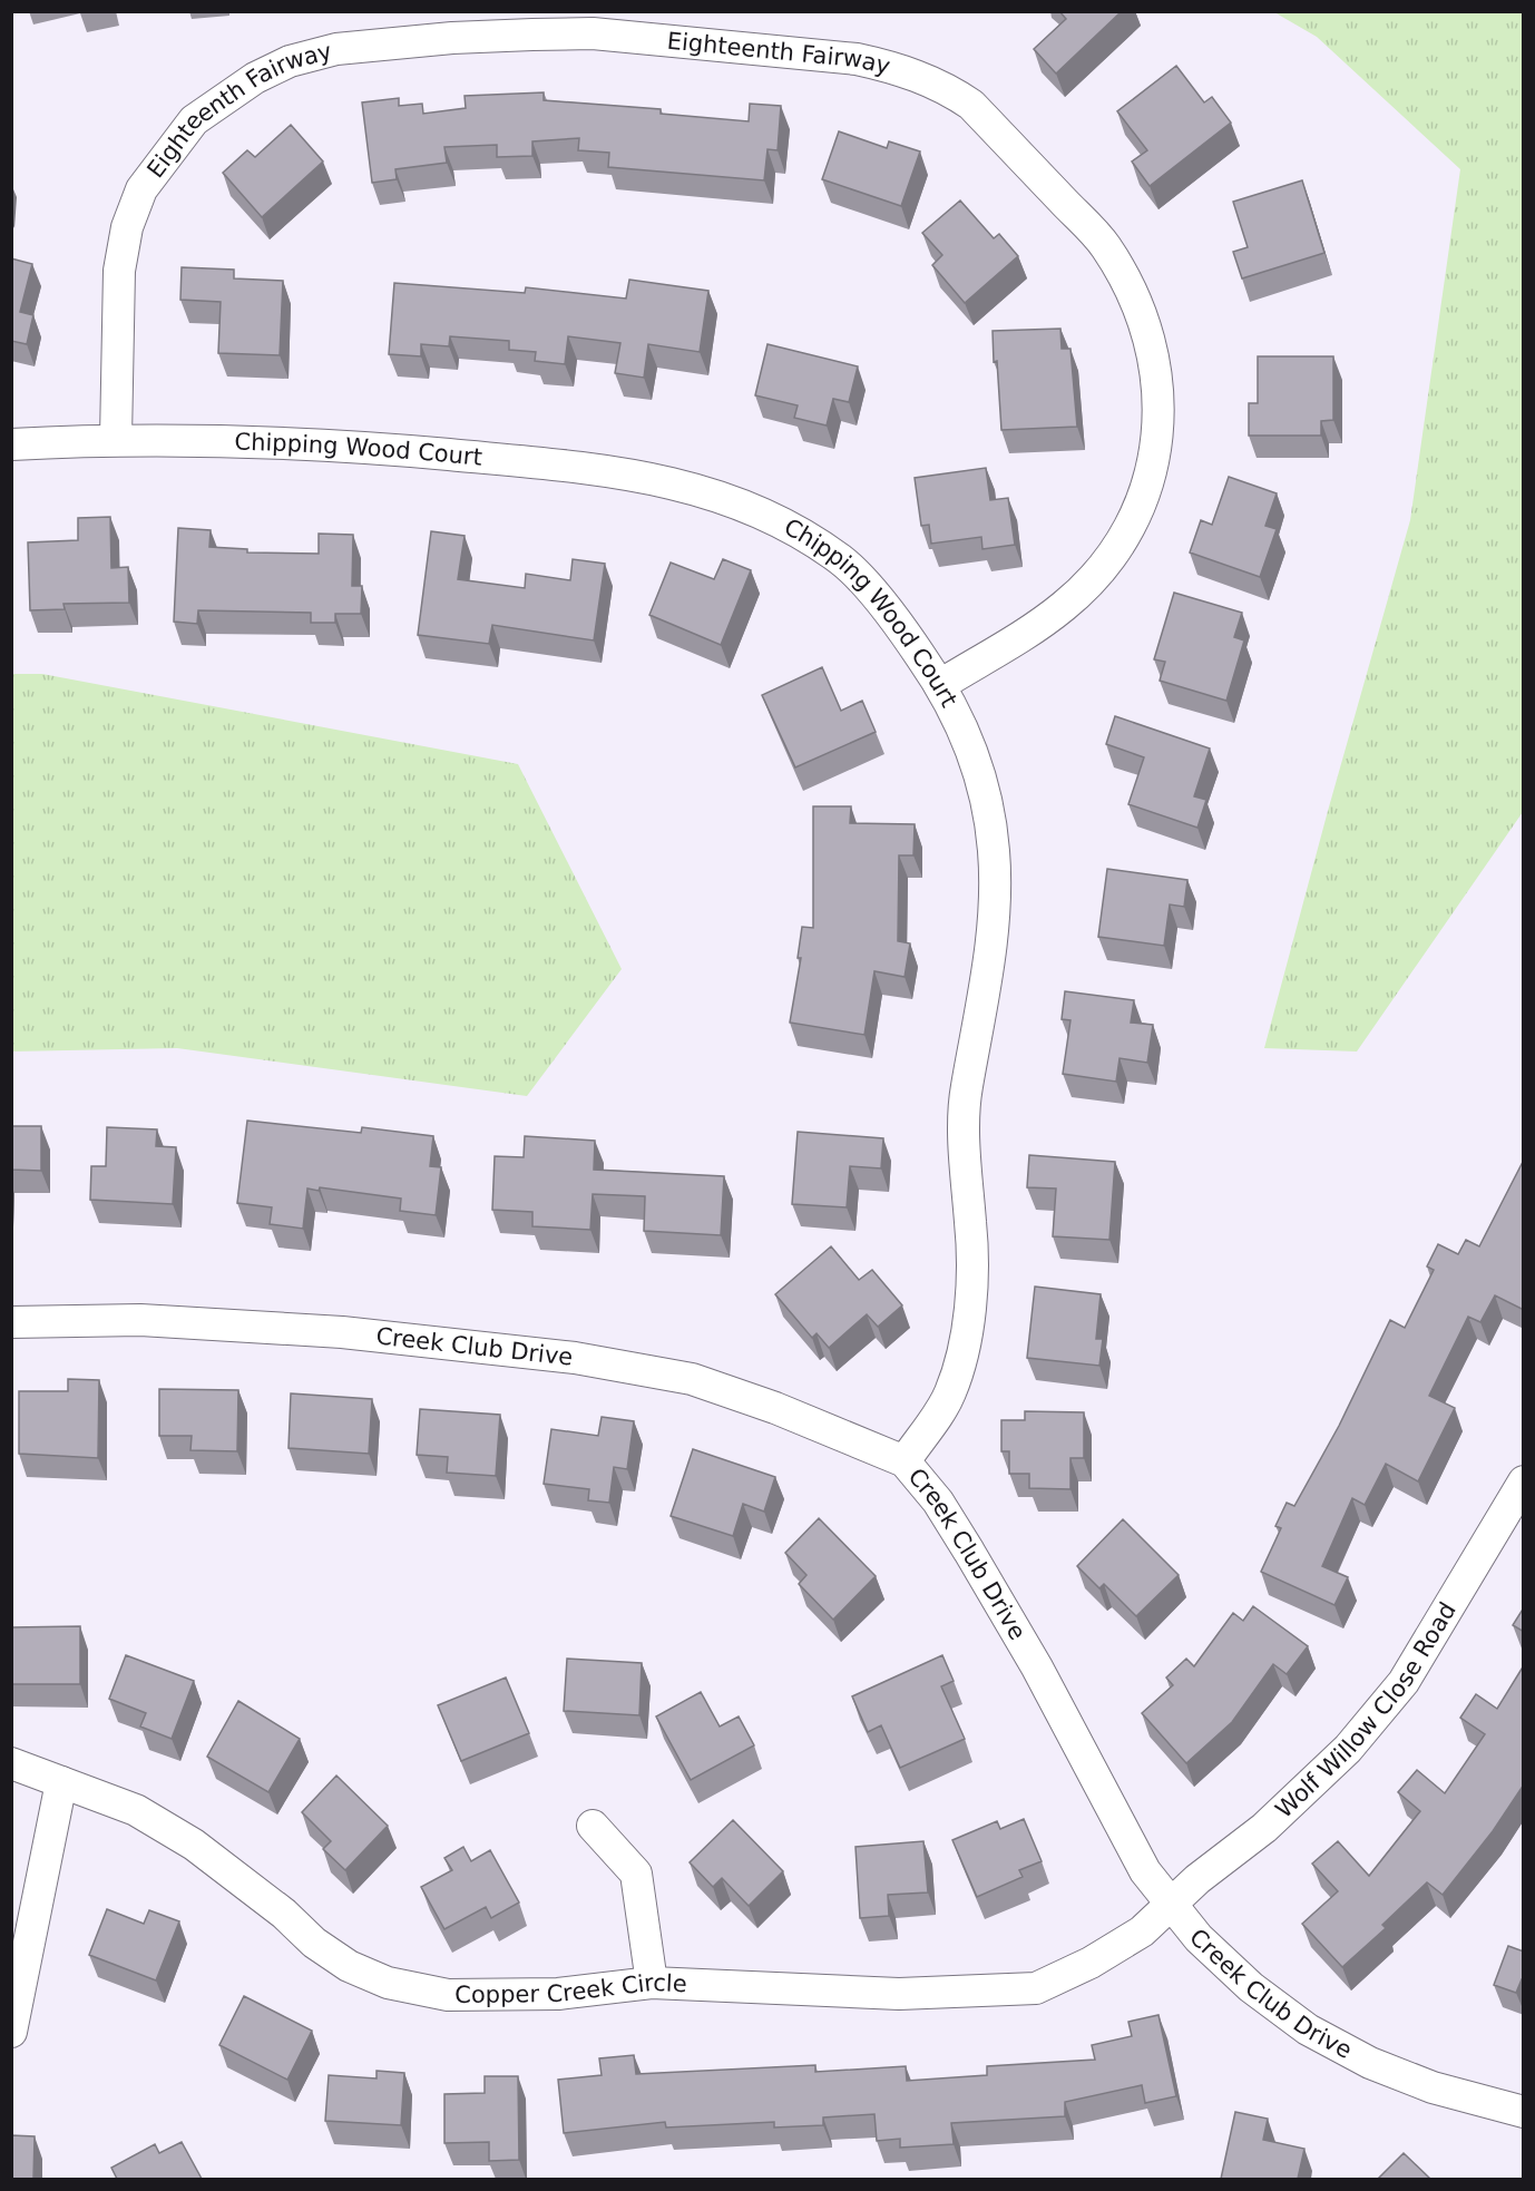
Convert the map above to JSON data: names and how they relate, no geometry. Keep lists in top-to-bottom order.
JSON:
{
  "streets": {
    "street": [
      "Eighteenth Fairway",
      "Chipping Wood Court",
      "Creek Club Drive",
      "Wolf Willow Close Road",
      "Copper Creek Circle"
    ]
  },
  "crossings": [
    ["Eighteenth Fairway", "Chipping Wood Court"],
    ["Chipping Wood Court", "Creek Club Drive"],
    ["Creek Club Drive", "Wolf Willow Close Road"],
    ["Creek Club Drive", "Copper Creek Circle"],
    ["Wolf Willow Close Road", "Copper Creek Circle"]
  ]
}
